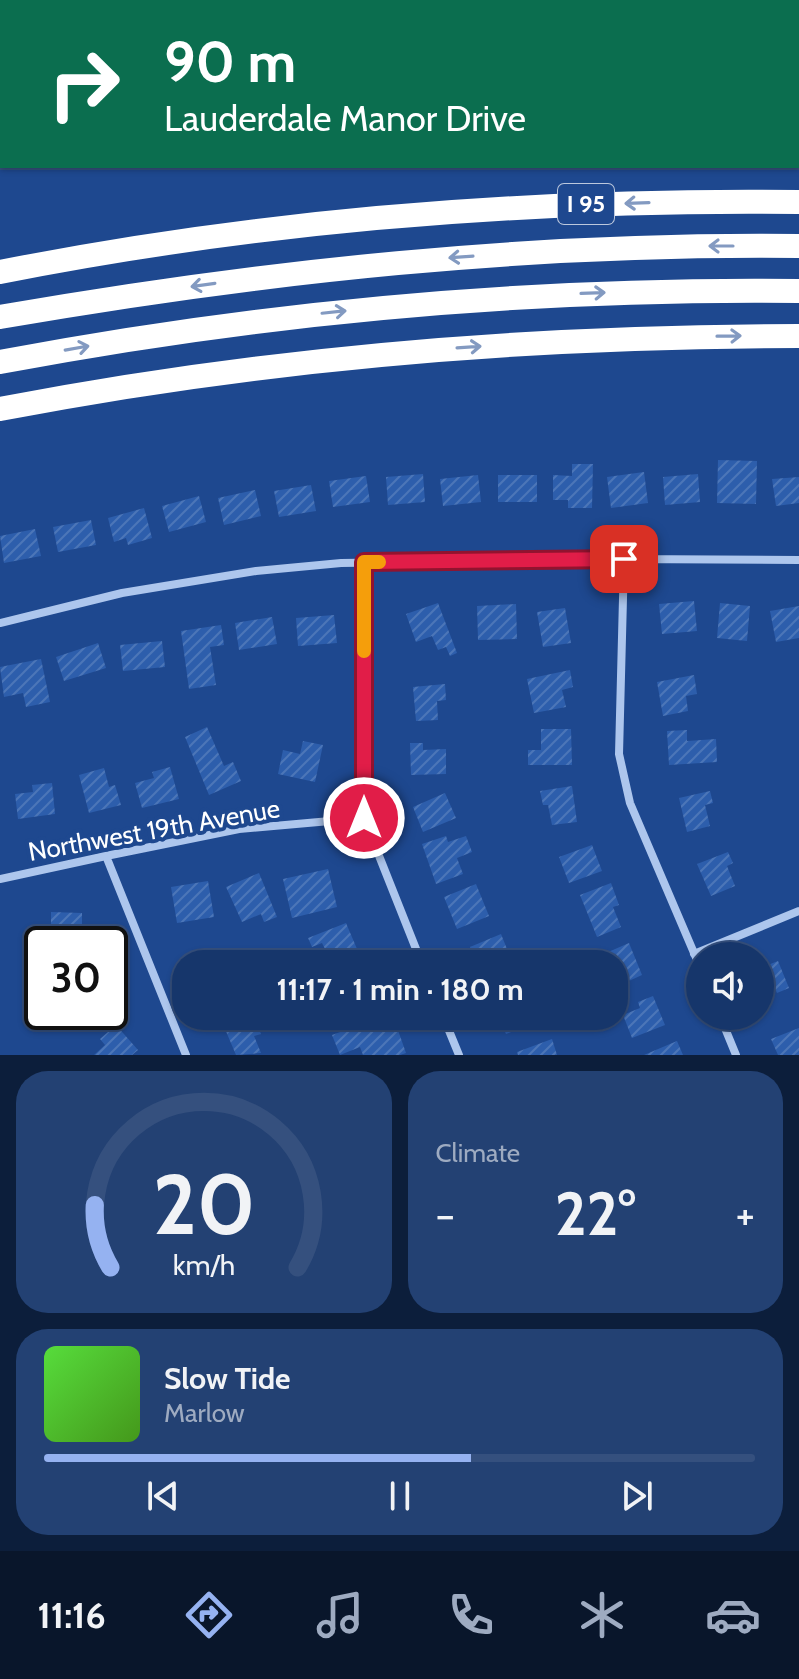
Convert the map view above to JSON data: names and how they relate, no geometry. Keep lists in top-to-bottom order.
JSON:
{
  "streets": {
    "highway": ["I 95"],
    "street": ["Northwest 19th Avenue"]
  },
  "page": {
    "turn": ["90 m", "Lauderdale Manor Drive"],
    "limit": "30",
    "trip": "11:17 · 1 min · 180 m",
    "tile": "Climate",
    "heat": ["−", "22°", "+"],
    "song": ["Slow Tide", "Marlow"],
    "tabs": "11:16",
    "gauge": ["20", "km/h"]
  }
}
